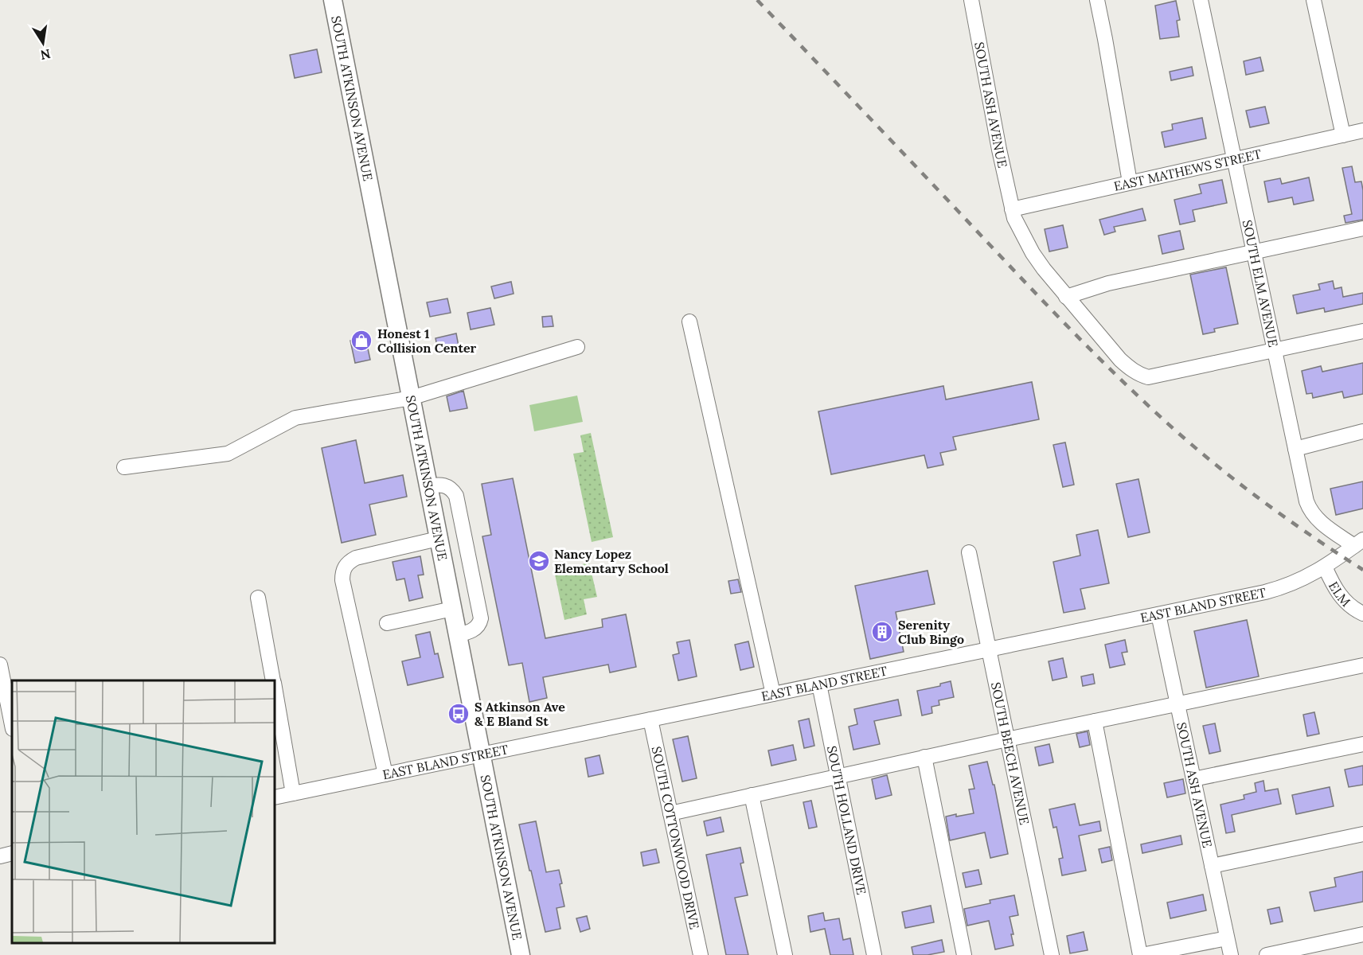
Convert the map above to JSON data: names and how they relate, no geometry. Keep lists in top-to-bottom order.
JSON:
{
  "streets": {
    "main road": ["SOUTH ATKINSON AVENUE"],
    "street": [
      "SOUTH ASH AVENUE",
      "EAST MATHEWS STREET",
      "SOUTH ELM AVENUE",
      "ELM",
      "EAST BLAND STREET",
      "SOUTH BEECH AVENUE",
      "SOUTH HOLLAND DRIVE",
      "SOUTH COTTONWOOD DRIVE"
    ]
  },
  "crossings": [
    ["SOUTH ATKINSON AVENUE", "EAST BLAND STREET"],
    ["SOUTH ASH AVENUE", "EAST MATHEWS STREET"],
    ["SOUTH ASH AVENUE", "SOUTH ELM AVENUE"],
    ["SOUTH ASH AVENUE", "EAST BLAND STREET"],
    ["EAST MATHEWS STREET", "SOUTH ELM AVENUE"],
    ["SOUTH ELM AVENUE", "EAST BLAND STREET"],
    ["ELM", "EAST BLAND STREET"],
    ["EAST BLAND STREET", "SOUTH BEECH AVENUE"],
    ["EAST BLAND STREET", "SOUTH HOLLAND DRIVE"],
    ["EAST BLAND STREET", "SOUTH COTTONWOOD DRIVE"]
  ],
  "places": {
    "shop": ["Honest 1 Collision Center"],
    "school or university": ["Nancy Lopez Elementary School"],
    "building": ["Serenity Club Bingo"],
    "bus stop": ["S Atkinson Ave & E Bland St"]
  },
  "north": "bottom"
}
